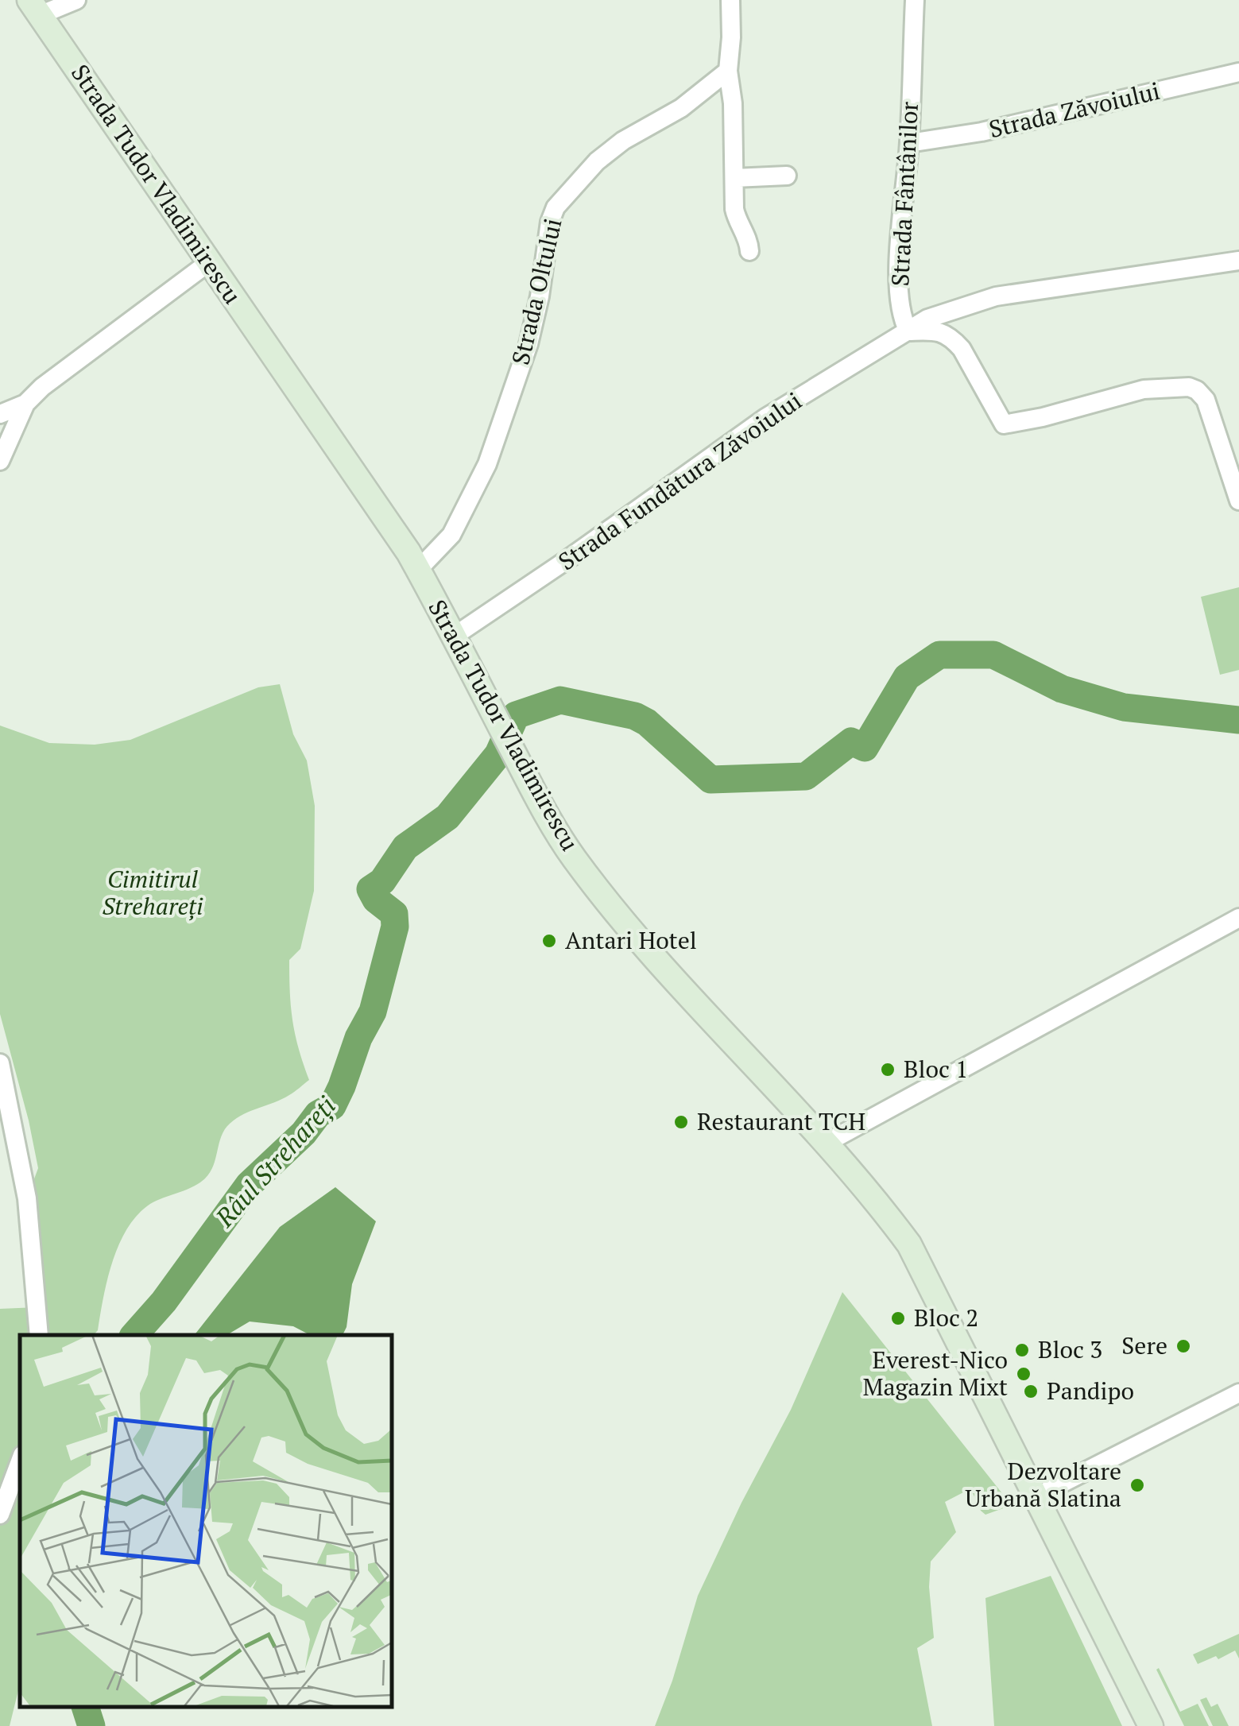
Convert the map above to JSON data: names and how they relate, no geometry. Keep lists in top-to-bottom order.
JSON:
{
  "streets": {
    "main road": ["Strada Tudor Vladimirescu"],
    "street": [
      "Strada Zăvoiului",
      "Strada Fântânilor",
      "Strada Oltului",
      "Strada Fundătura Zăvoiului"
    ]
  },
  "crossings": [
    ["Strada Zăvoiului", "Strada Fântânilor"],
    ["Strada Tudor Vladimirescu", "Strada Oltului"],
    ["Strada Tudor Vladimirescu", "Strada Fundătura Zăvoiului"],
    ["Strada Fântânilor", "Strada Fundătura Zăvoiului"]
  ],
  "water": ["Râul Strehareți"],
  "parks": ["Cimitirul Strehareți"],
  "places": [
    "Antari Hotel",
    "Bloc 1",
    "Restaurant TCH",
    "Bloc 2",
    "Sere",
    "Bloc 3",
    "Everest-Nico Magazin Mixt",
    "Pandipo",
    "Dezvoltare Urbană Slatina"
  ]
}
